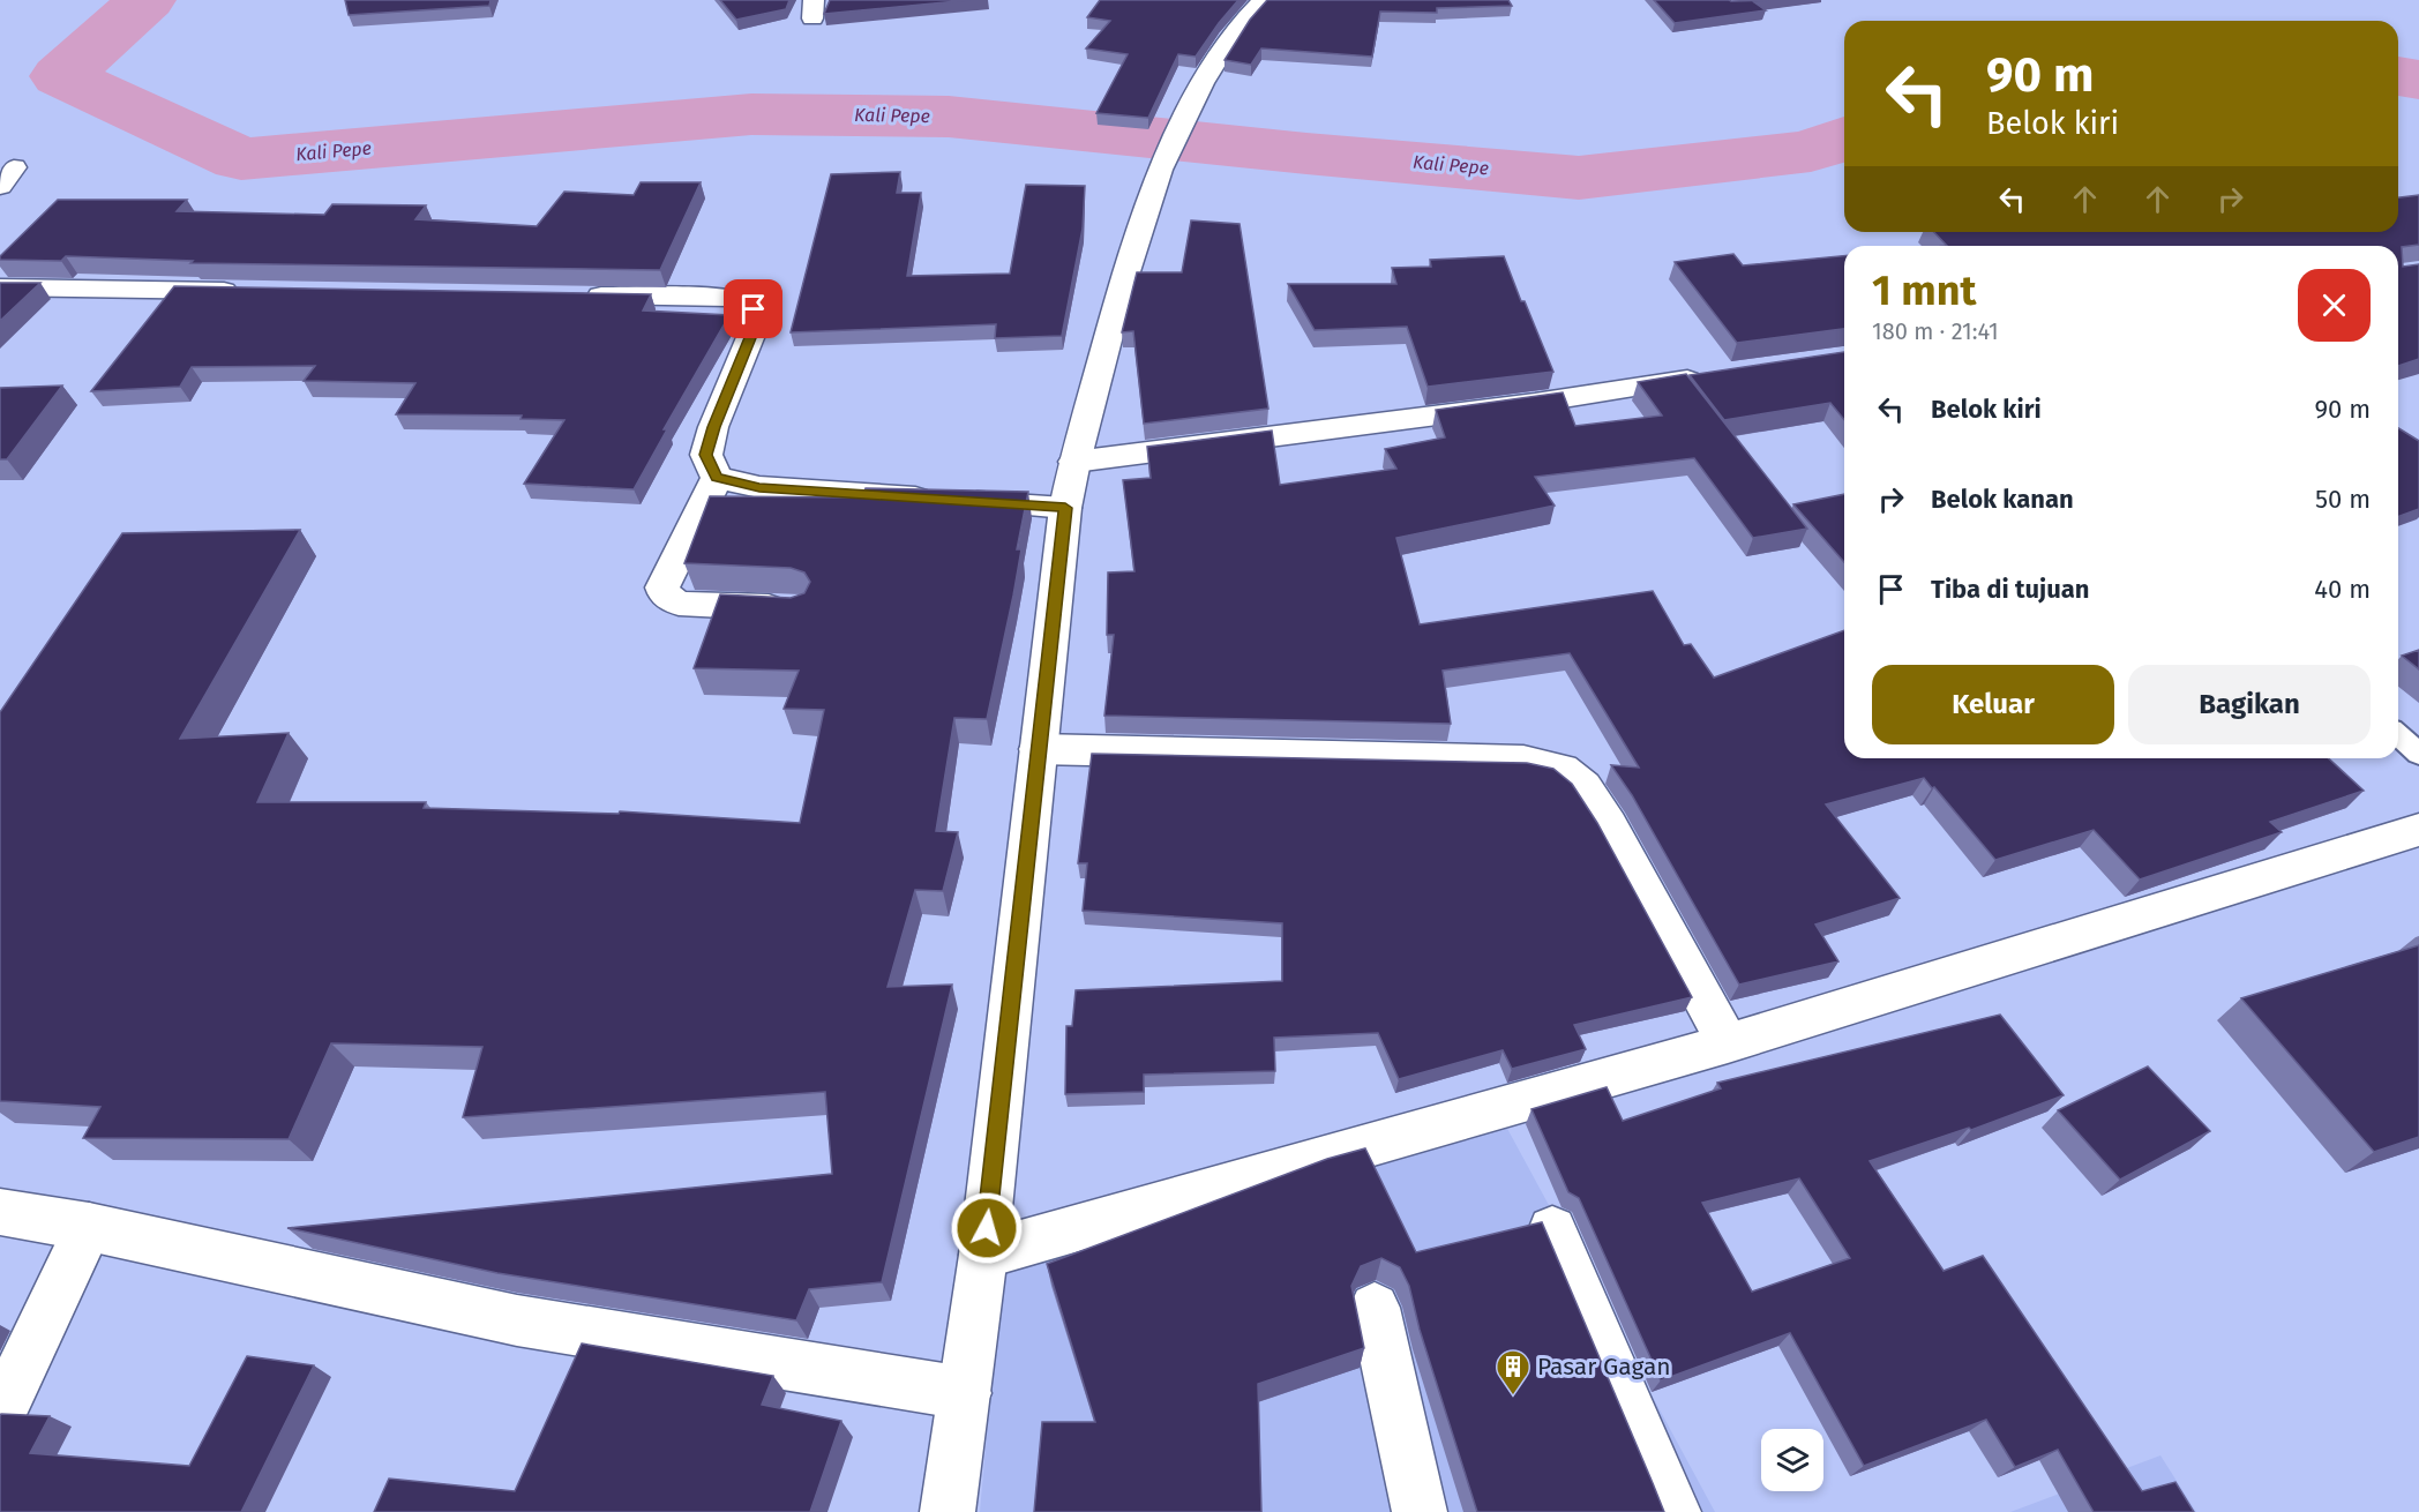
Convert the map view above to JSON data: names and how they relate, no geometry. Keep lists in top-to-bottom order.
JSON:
{
  "water": ["Kali Pepe"],
  "places": {
    "building": ["Pasar Gagan"]
  },
  "page": {
    "turn": ["90 m", "Belok kiri"],
    "heading": ["1 mnt", "180 m · 21:41"],
    "list": [
      {
        "name": "Belok kiri",
        "value": "90 m"
      },
      {
        "name": "Belok kanan",
        "value": "50 m"
      },
      {
        "name": "Tiba di tujuan",
        "value": "40 m"
      }
    ],
    "buttons": ["Keluar", "Bagikan"]
  }
}
